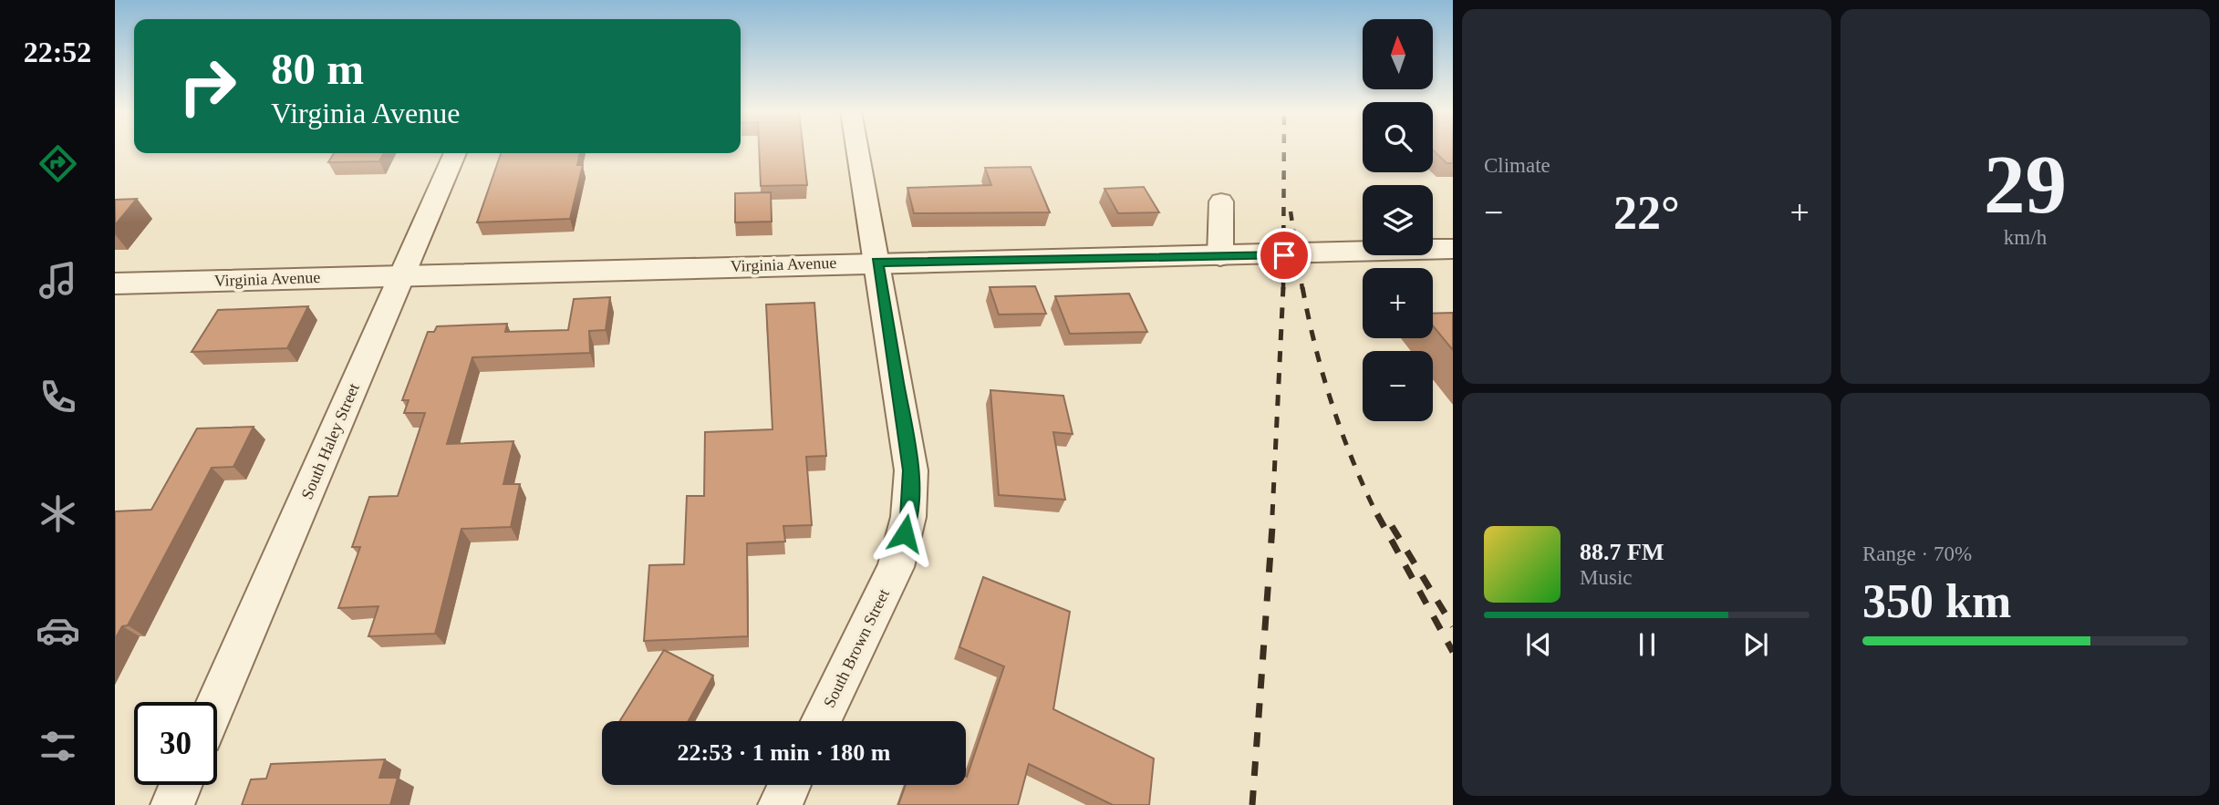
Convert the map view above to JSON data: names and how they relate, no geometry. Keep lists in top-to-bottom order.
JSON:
{
  "streets": {
    "street": ["Virginia Avenue", "South Haley Street", "South Brown Street"]
  },
  "crossings": [
    ["Virginia Avenue", "South Haley Street"],
    ["Virginia Avenue", "South Brown Street"]
  ],
  "north": "top",
  "page": {
    "tabs": "22:52",
    "tile": [
      "Climate",
      ["29", "km/h"],
      ["Range · 70%", "350 km"]
    ],
    "map_buttons": ["+", "−"],
    "turn": ["80 m", "Virginia Avenue"],
    "heat": ["−", "22°", "+"],
    "song": ["88.7 FM", "Music"],
    "limit": "30",
    "trip": "22:53 · 1 min · 180 m"
  }
}
